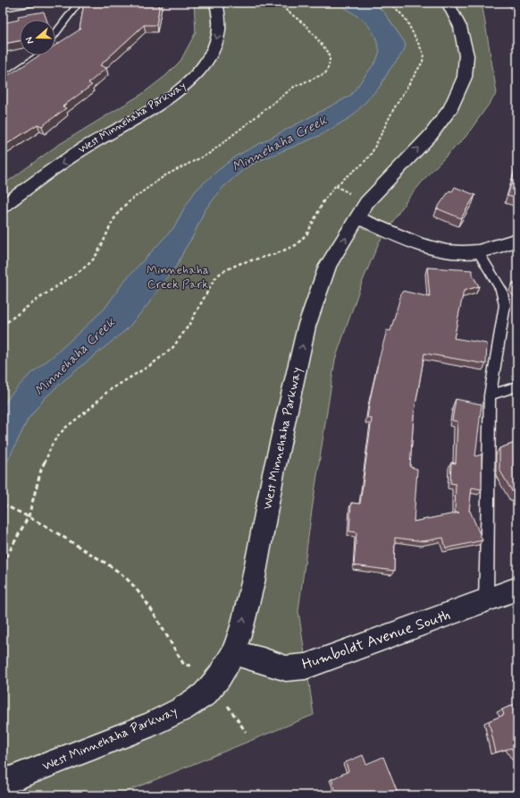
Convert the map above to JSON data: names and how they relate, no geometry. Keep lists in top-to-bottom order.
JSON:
{
  "streets": {
    "street": ["West Minnehaha Parkway", "Humboldt Avenue South"]
  },
  "crossings": [
    ["West Minnehaha Parkway", "Humboldt Avenue South"]
  ],
  "water": ["Minnehaha Creek"],
  "parks": ["Minnehaha Creek Park"],
  "north": "left"
}
